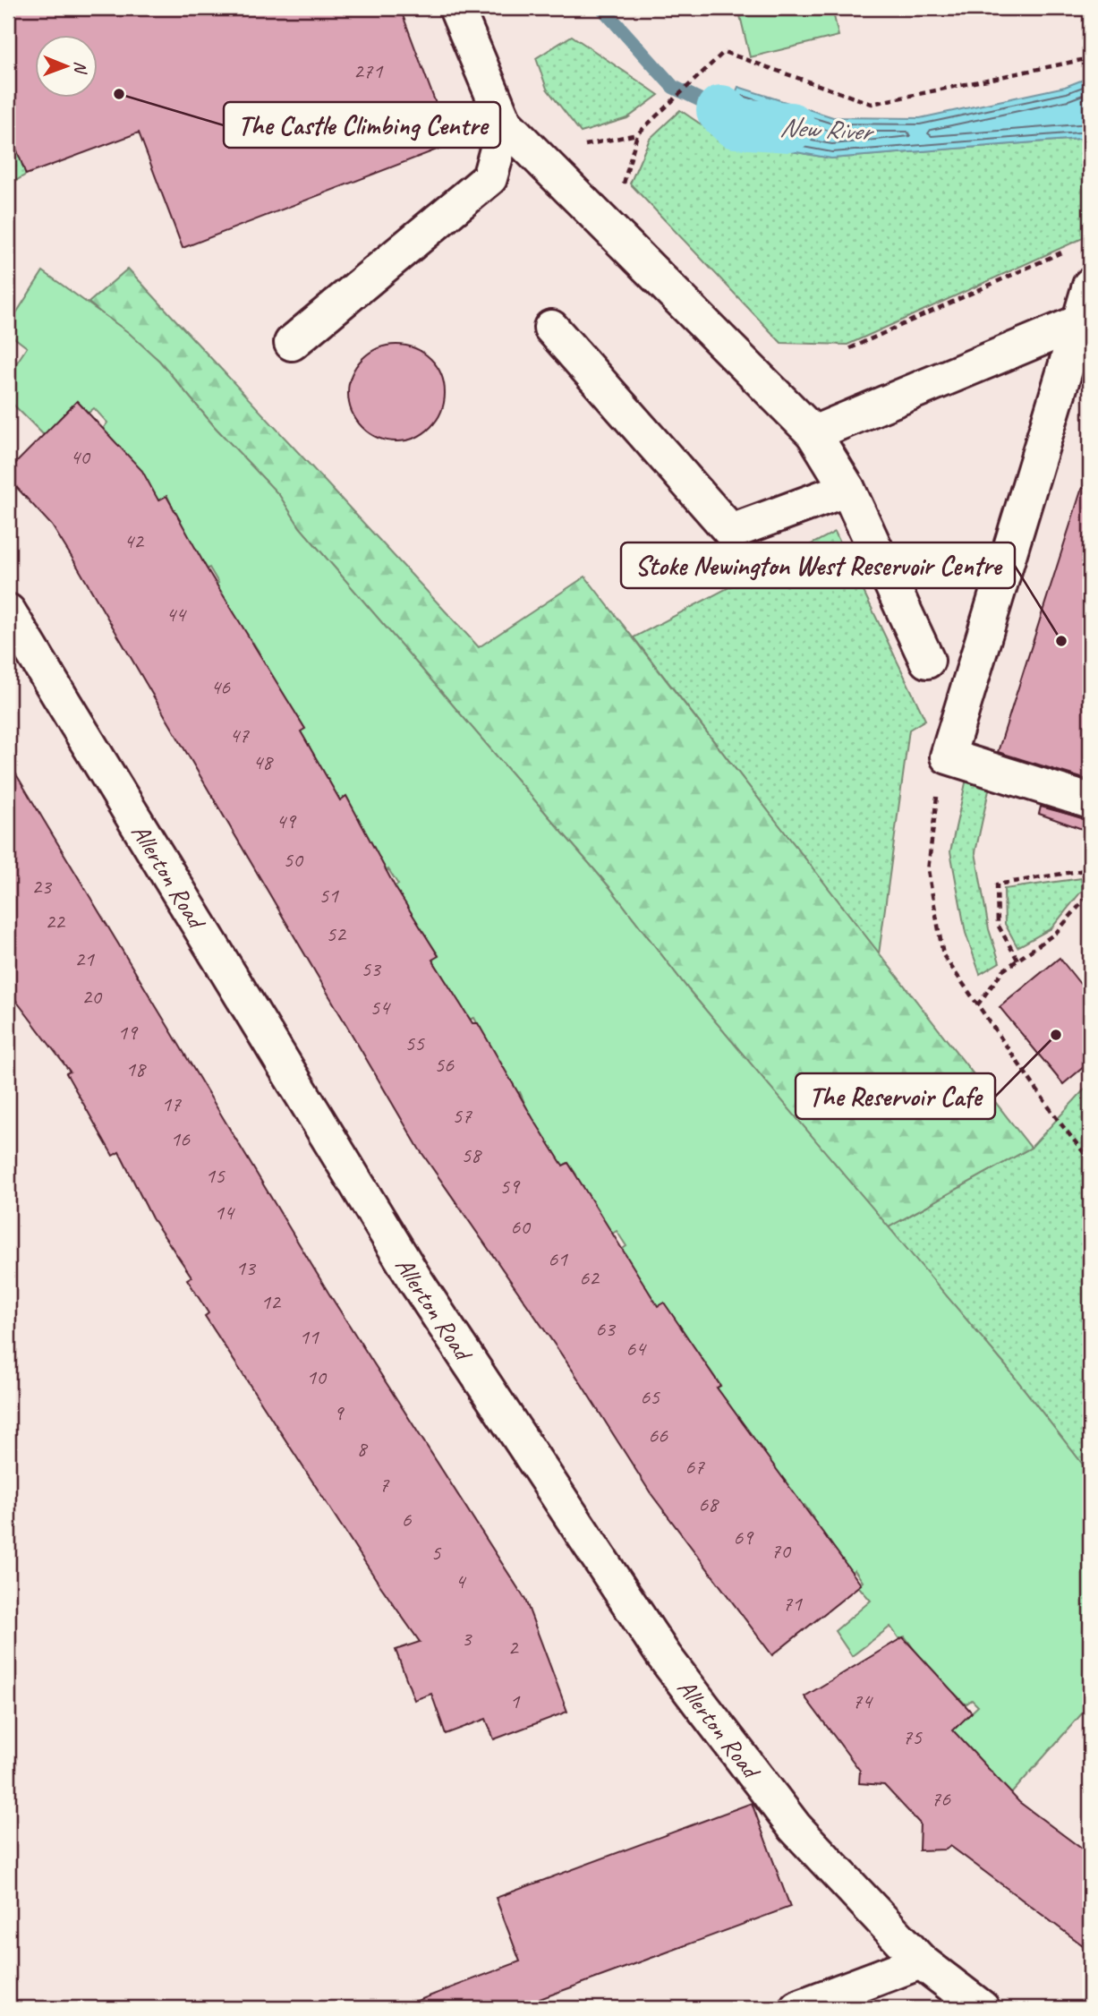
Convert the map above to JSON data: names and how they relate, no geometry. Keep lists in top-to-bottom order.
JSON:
{
  "streets": {
    "street": ["Allerton Road"]
  },
  "water": ["New River"],
  "places": ["The Castle Climbing Centre", "Stoke Newington West Reservoir Centre", "The Reservoir Cafe"],
  "house_numbers": [
    "271",
    "40",
    "42",
    "44",
    "46",
    "47",
    "48",
    "49",
    "50",
    "23",
    "51",
    "22",
    "52",
    "21",
    "53",
    "20",
    "54",
    "19",
    "55",
    "56",
    "18",
    "17",
    "57",
    "16",
    "58",
    "15",
    "59",
    "14",
    "60",
    "61",
    "13",
    "62",
    "12",
    "63",
    "11",
    "64",
    "10",
    "65",
    "9",
    "66",
    "8",
    "67",
    "7",
    "68",
    "6",
    "69",
    "70",
    "5",
    "4",
    "71",
    "3",
    "2",
    "1",
    "74",
    "75",
    "76"
  ],
  "north": "right"
}
